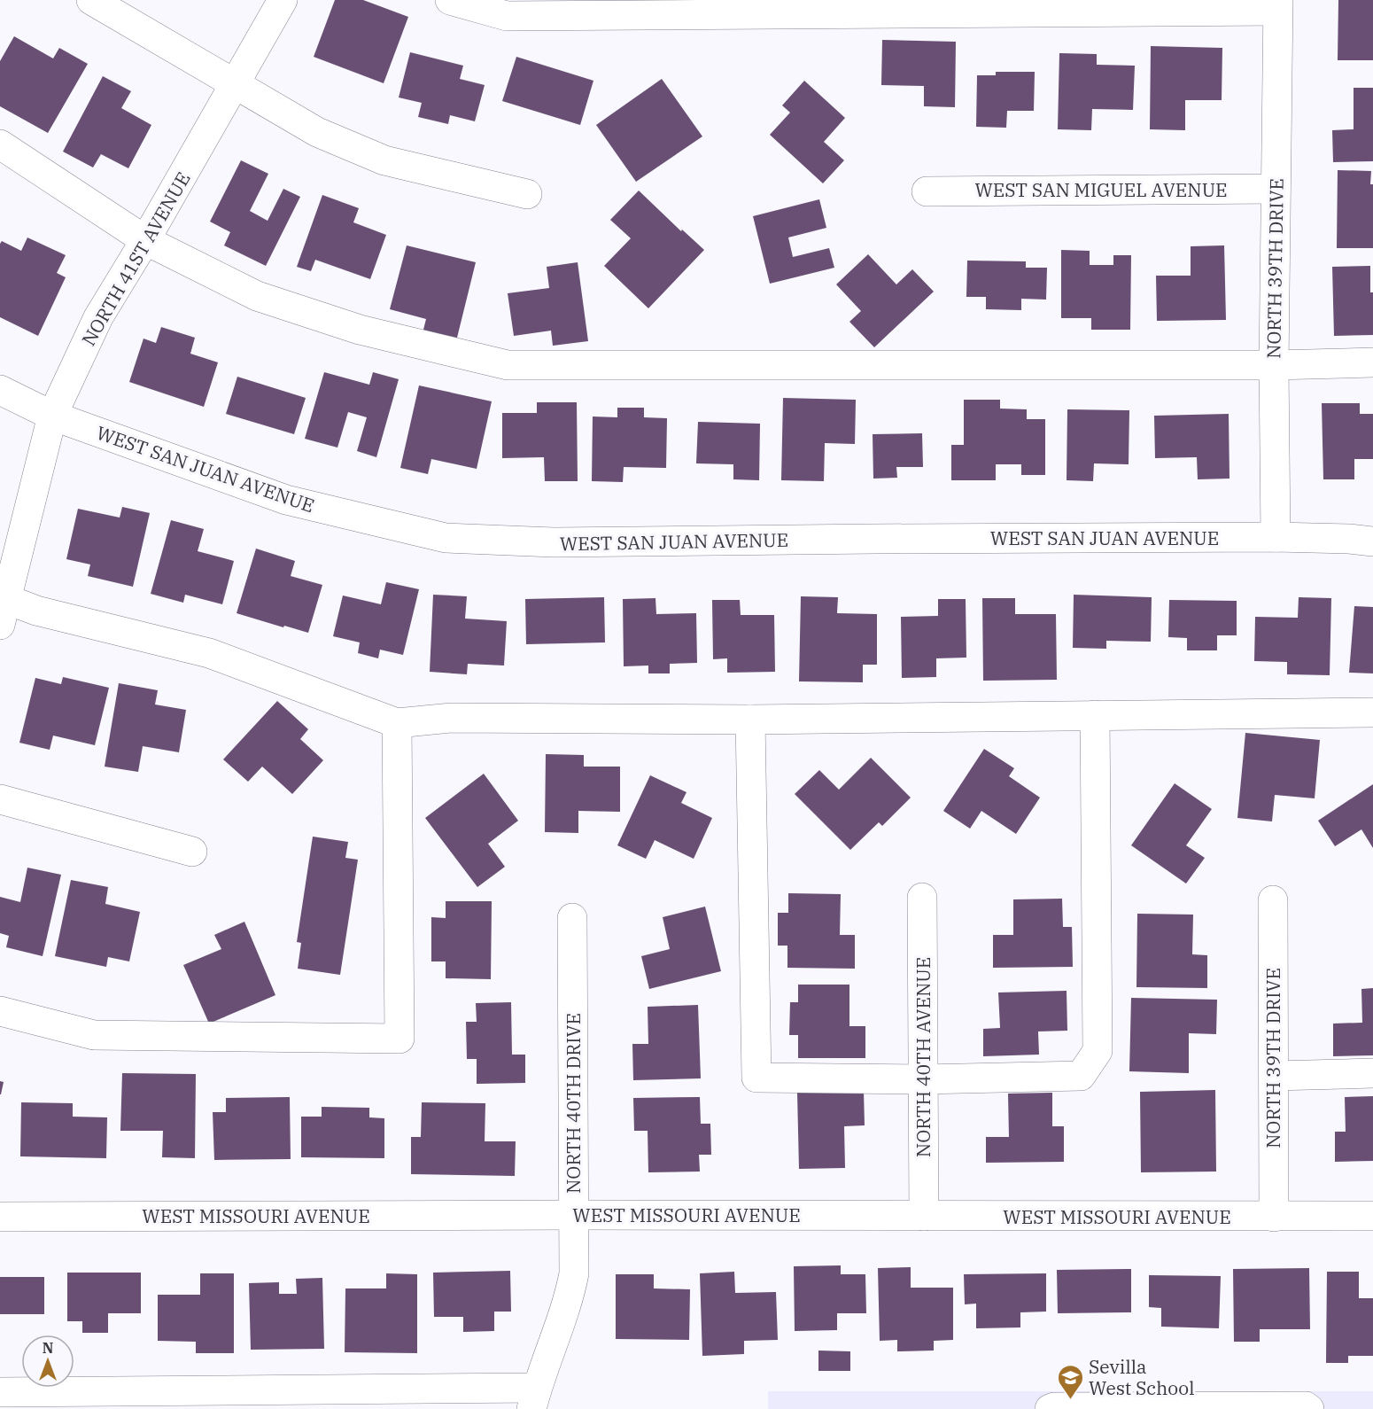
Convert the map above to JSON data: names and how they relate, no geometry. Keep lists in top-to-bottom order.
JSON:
{
  "streets": {
    "street": [
      "WEST SAN MIGUEL AVENUE",
      "NORTH 41ST AVENUE",
      "NORTH 39TH DRIVE",
      "WEST SAN JUAN AVENUE",
      "NORTH 40TH AVENUE",
      "NORTH 40TH DRIVE",
      "WEST MISSOURI AVENUE"
    ]
  },
  "crossings": [
    ["WEST SAN MIGUEL AVENUE", "NORTH 39TH DRIVE"],
    ["NORTH 41ST AVENUE", "WEST SAN JUAN AVENUE"],
    ["NORTH 39TH DRIVE", "WEST SAN JUAN AVENUE"],
    ["NORTH 39TH DRIVE", "WEST MISSOURI AVENUE"],
    ["NORTH 40TH AVENUE", "WEST MISSOURI AVENUE"],
    ["NORTH 40TH DRIVE", "WEST MISSOURI AVENUE"]
  ],
  "places": {
    "school or university": ["Sevilla West School"]
  },
  "north": "top"
}
